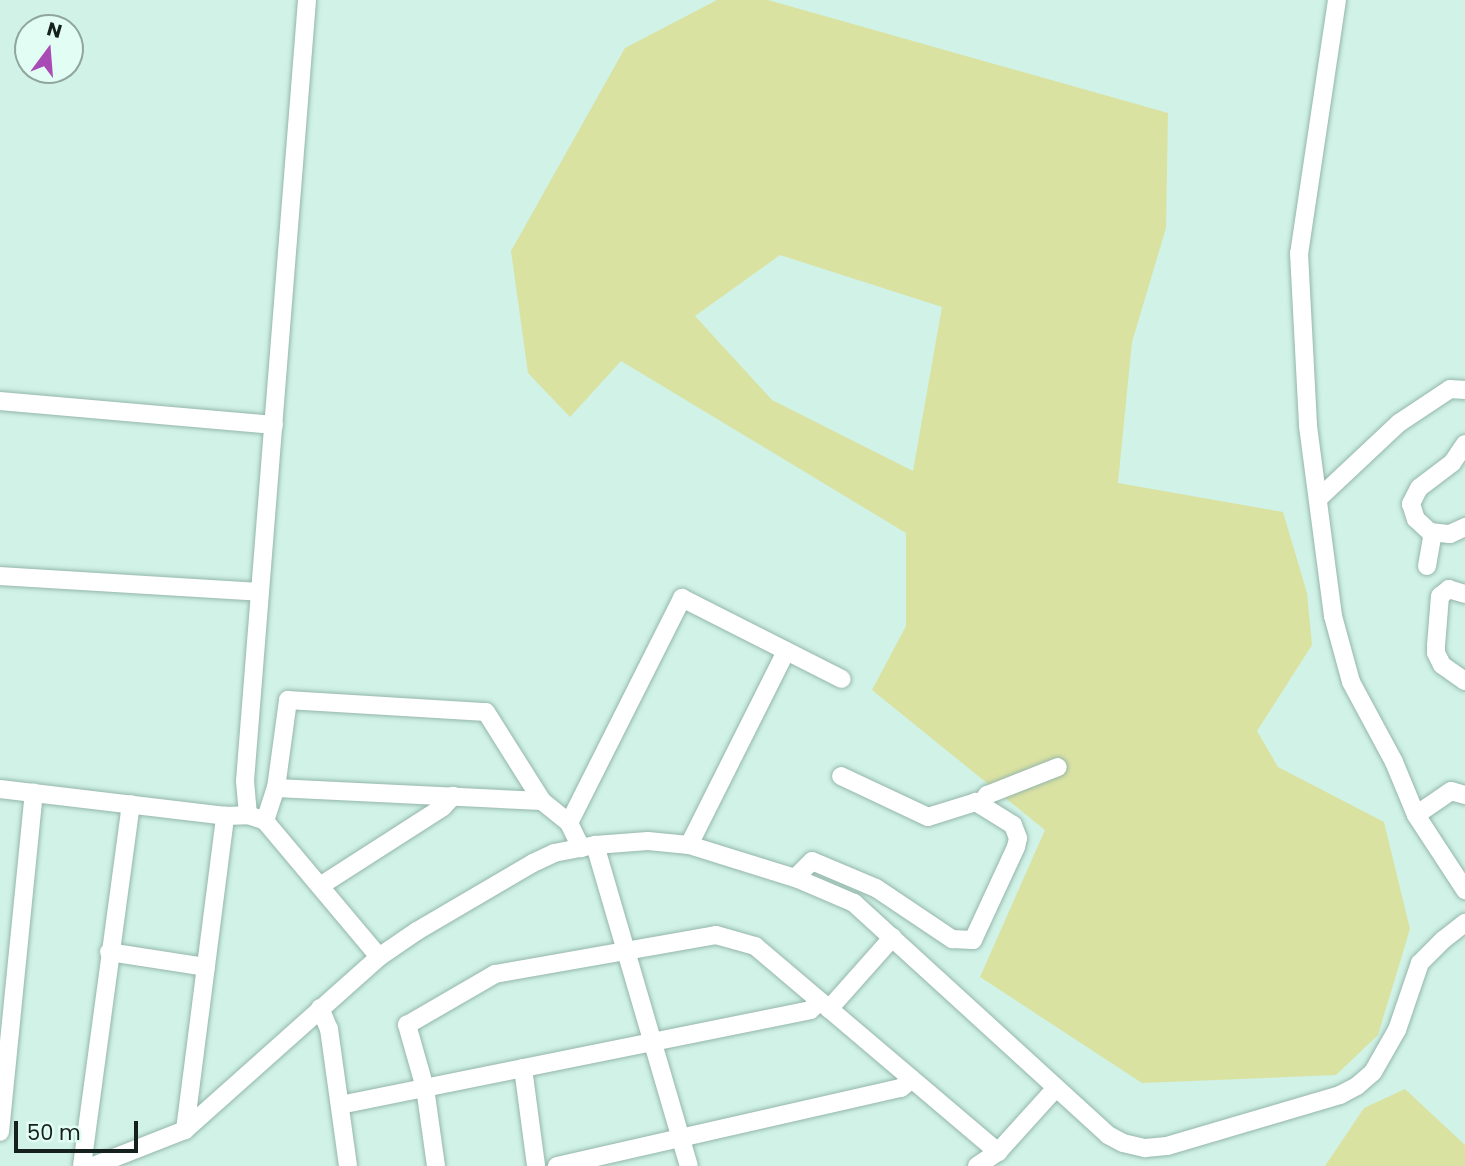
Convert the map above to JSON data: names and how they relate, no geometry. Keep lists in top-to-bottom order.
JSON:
{
  "scale_bar": "50 m",
  "north": "top"
}
